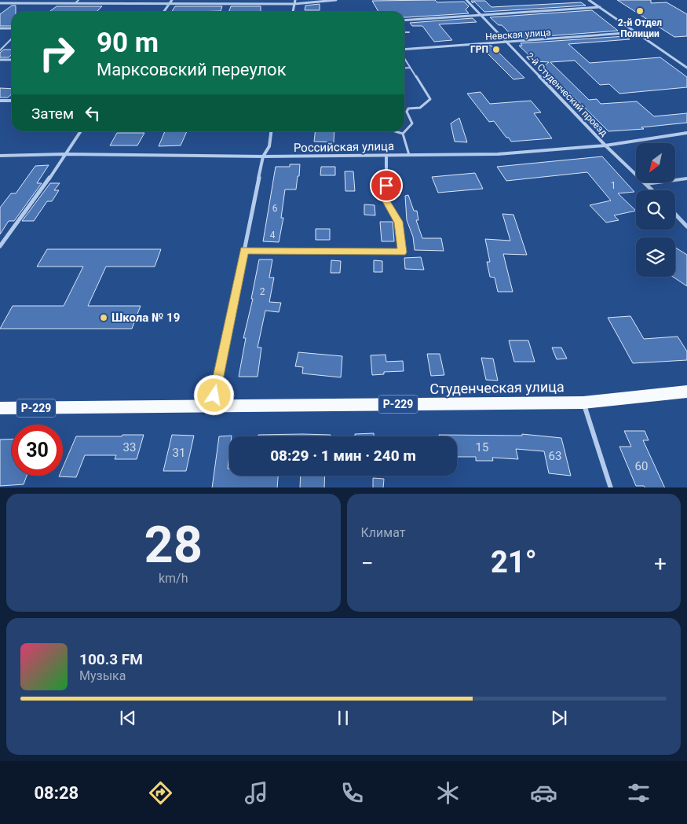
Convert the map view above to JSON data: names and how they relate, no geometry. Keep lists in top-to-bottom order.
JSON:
{
  "streets": {
    "main road": ["Студенческая улица", "Р-229"],
    "street": ["Невская улица", "2-й Студенческий проезд", "Российская улица"]
  },
  "crossings": [
    ["Невская улица", "2-й Студенческий проезд"],
    ["2-й Студенческий проезд", "Российская улица"]
  ],
  "places": ["2-й Отдел Полиции", "ГРП", "Школа № 19"],
  "house_numbers": [
    "1",
    "6",
    "4",
    "2",
    "33",
    "15",
    "31",
    "63",
    "60"
  ],
  "north": "bottom left",
  "page": {
    "turn": ["90 m", "Марксовский переулок"],
    "then": "Затем",
    "limit": "30",
    "trip": "08:29 · 1 мин · 240 m",
    "tile": [
      ["28", "km/h"],
      "Климат"
    ],
    "heat": ["−", "21°", "+"],
    "song": ["100.3 FM", "Музыка"],
    "tabs": "08:28"
  }
}
